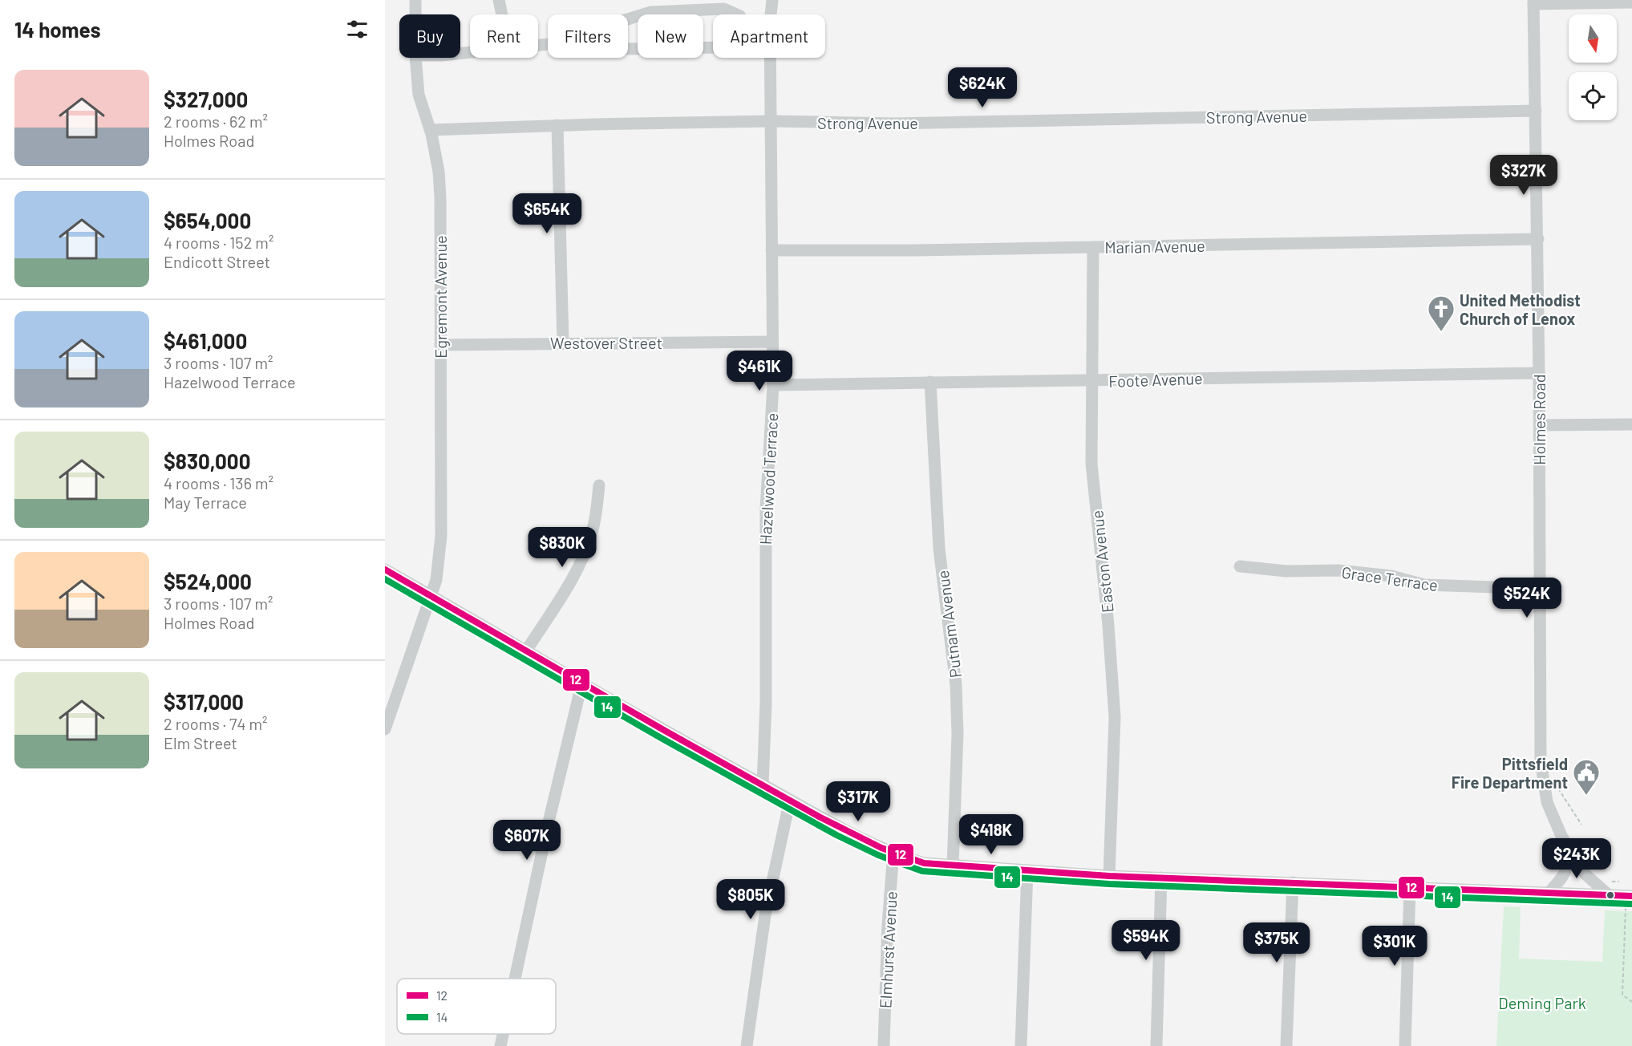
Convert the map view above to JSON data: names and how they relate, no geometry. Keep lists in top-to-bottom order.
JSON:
{
  "streets": {
    "street": [
      "Strong Avenue",
      "Marian Avenue",
      "Egremont Avenue",
      "Westover Street",
      "Foote Avenue",
      "Holmes Road",
      "Hazelwood Terrace",
      "Easton Avenue",
      "Grace Terrace",
      "Putnam Avenue",
      "Elmhurst Avenue"
    ]
  },
  "crossings": [
    ["Strong Avenue", "Egremont Avenue"],
    ["Strong Avenue", "Holmes Road"],
    ["Strong Avenue", "Hazelwood Terrace"],
    ["Marian Avenue", "Holmes Road"],
    ["Marian Avenue", "Hazelwood Terrace"],
    ["Marian Avenue", "Easton Avenue"],
    ["Egremont Avenue", "Westover Street"],
    ["Westover Street", "Hazelwood Terrace"],
    ["Foote Avenue", "Holmes Road"],
    ["Foote Avenue", "Hazelwood Terrace"],
    ["Foote Avenue", "Easton Avenue"],
    ["Foote Avenue", "Putnam Avenue"],
    ["Holmes Road", "Grace Terrace"]
  ],
  "parks": ["Deming Park"],
  "places": {
    "church": ["United Methodist Church of Lenox"],
    "public building": ["Pittsfield Fire Department"]
  },
  "lines": ["transit line 12", "transit line 14"],
  "legend": ["12", "14"],
  "north": "bottom",
  "page": {
    "heading": "14 homes",
    "chip": [
      "Buy",
      "Rent",
      "Filters",
      "New",
      "Apartment"
    ],
    "list": [
      {
        "name": "$327,000",
        "note": "2 rooms · 62 m² · Holmes Road"
      },
      {
        "name": "$654,000",
        "note": "4 rooms · 152 m² · Endicott Street"
      },
      {
        "name": "$461,000",
        "note": "3 rooms · 107 m² · Hazelwood Terrace"
      },
      {
        "name": "$830,000",
        "note": "4 rooms · 136 m² · May Terrace"
      },
      {
        "name": "$524,000",
        "note": "3 rooms · 107 m² · Holmes Road"
      },
      {
        "name": "$317,000",
        "note": "2 rooms · 74 m² · Elm Street"
      }
    ],
    "price": [
      "$624K",
      "$327K",
      "$654K",
      "$461K",
      "$830K",
      "$524K",
      "$317K",
      "$418K",
      "$607K",
      "$243K",
      "$805K",
      "$594K",
      "$375K",
      "$301K"
    ]
  }
}
